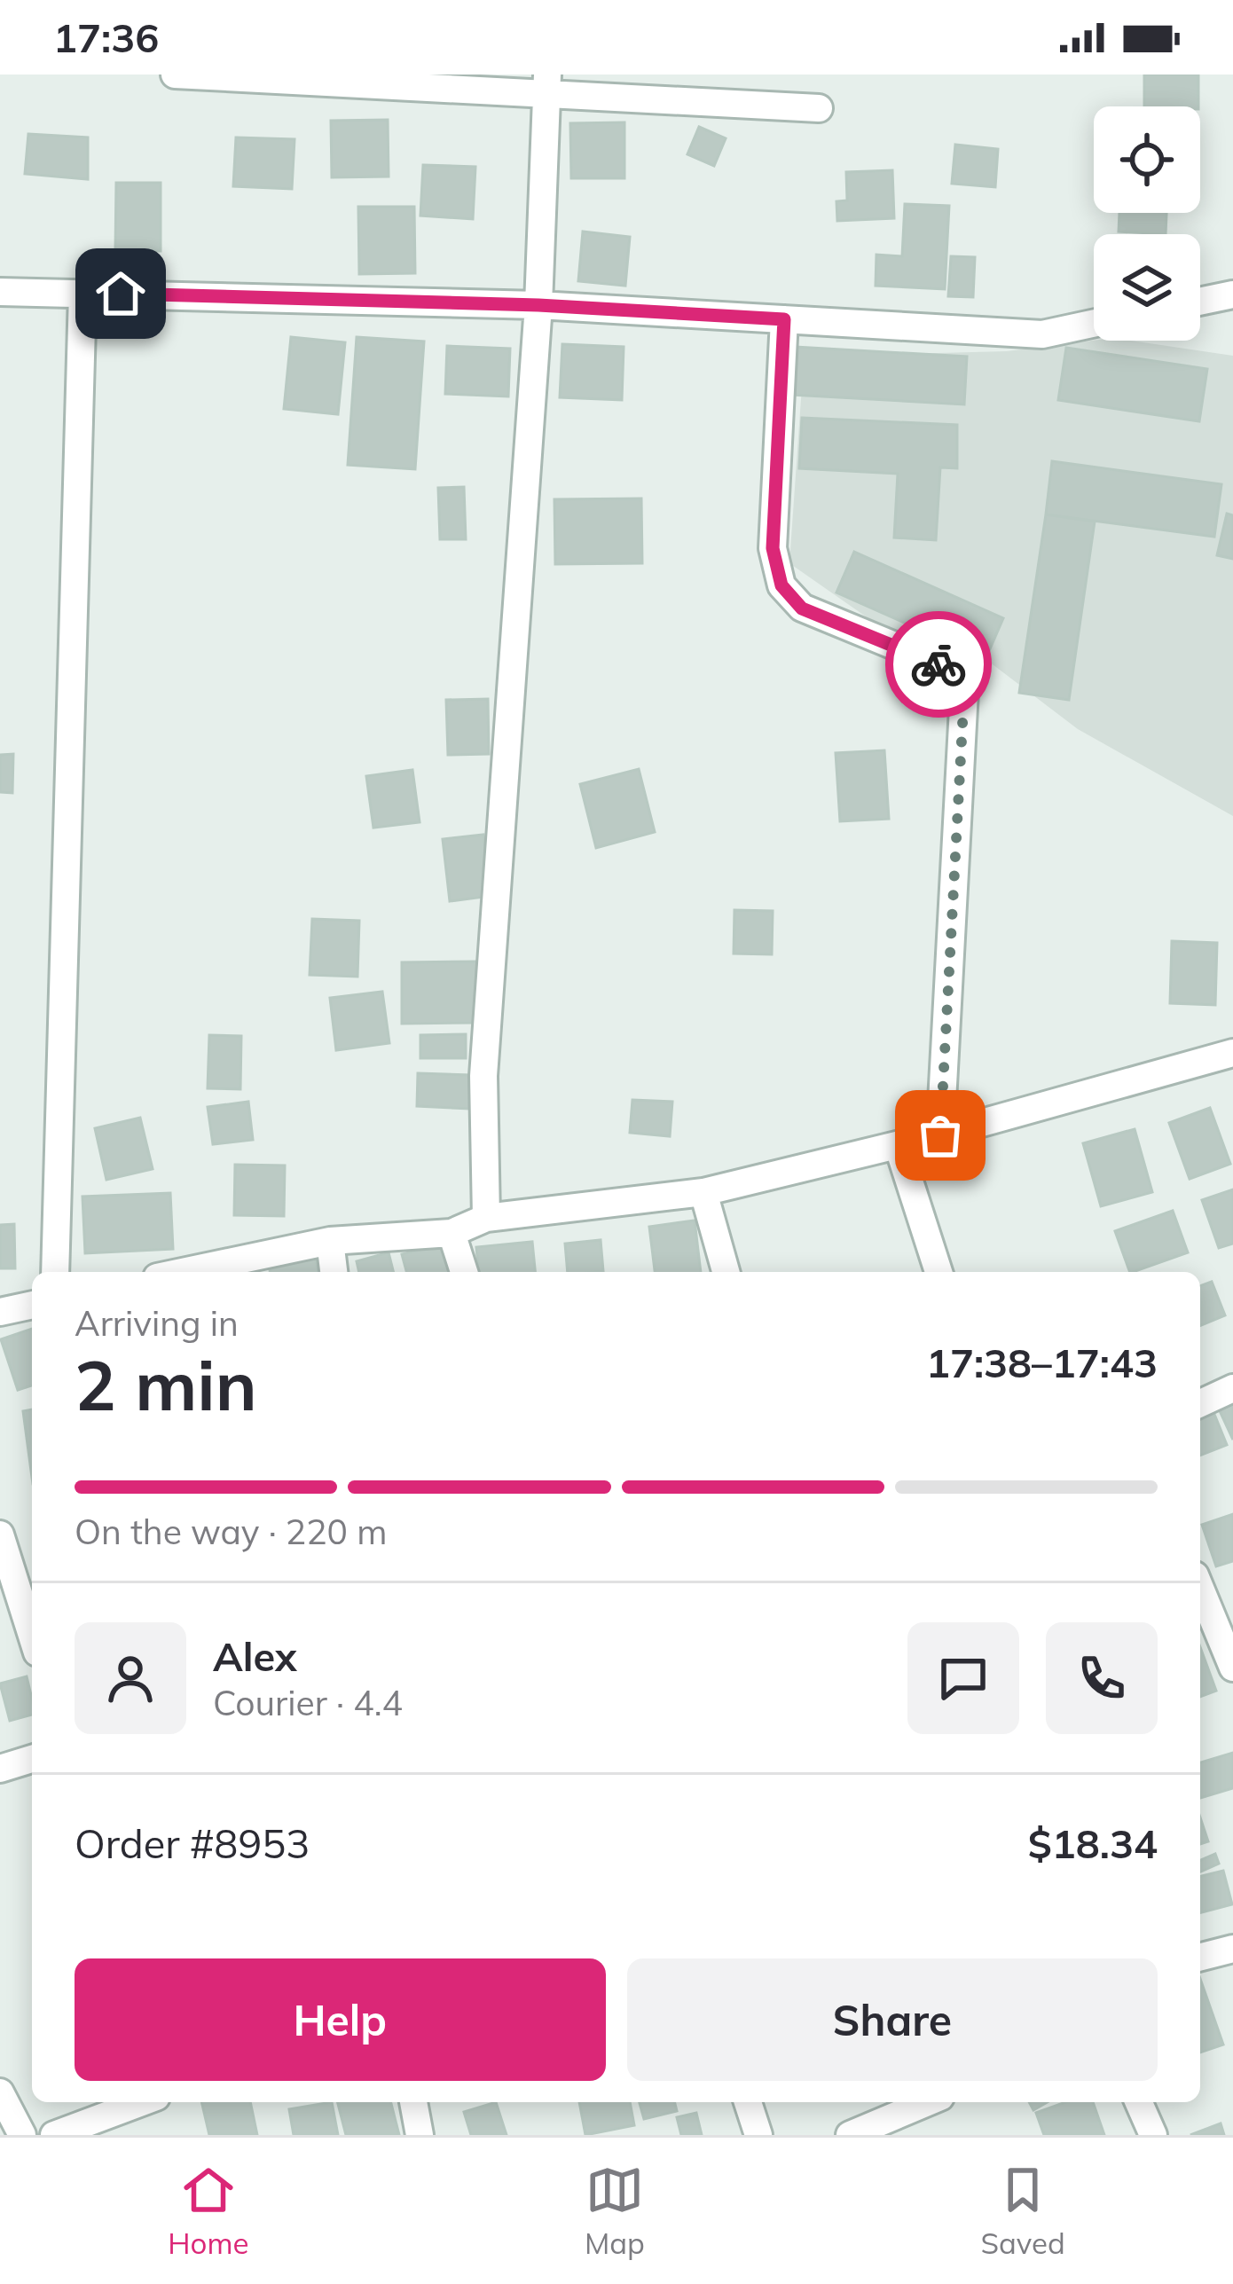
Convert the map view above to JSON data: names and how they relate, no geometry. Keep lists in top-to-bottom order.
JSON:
{
  "page": {
    "status": "17:36",
    "heading": ["2 min", "Arriving in", "17:38–17:43"],
    "panel": [
      "Alex",
      "Courier · 4.4",
      "Order #8953",
      "$18.34"
    ],
    "bar": "On the way · 220 m",
    "buttons": ["Help", "Share"],
    "tabs": ["Home", "Map", "Saved"]
  }
}
